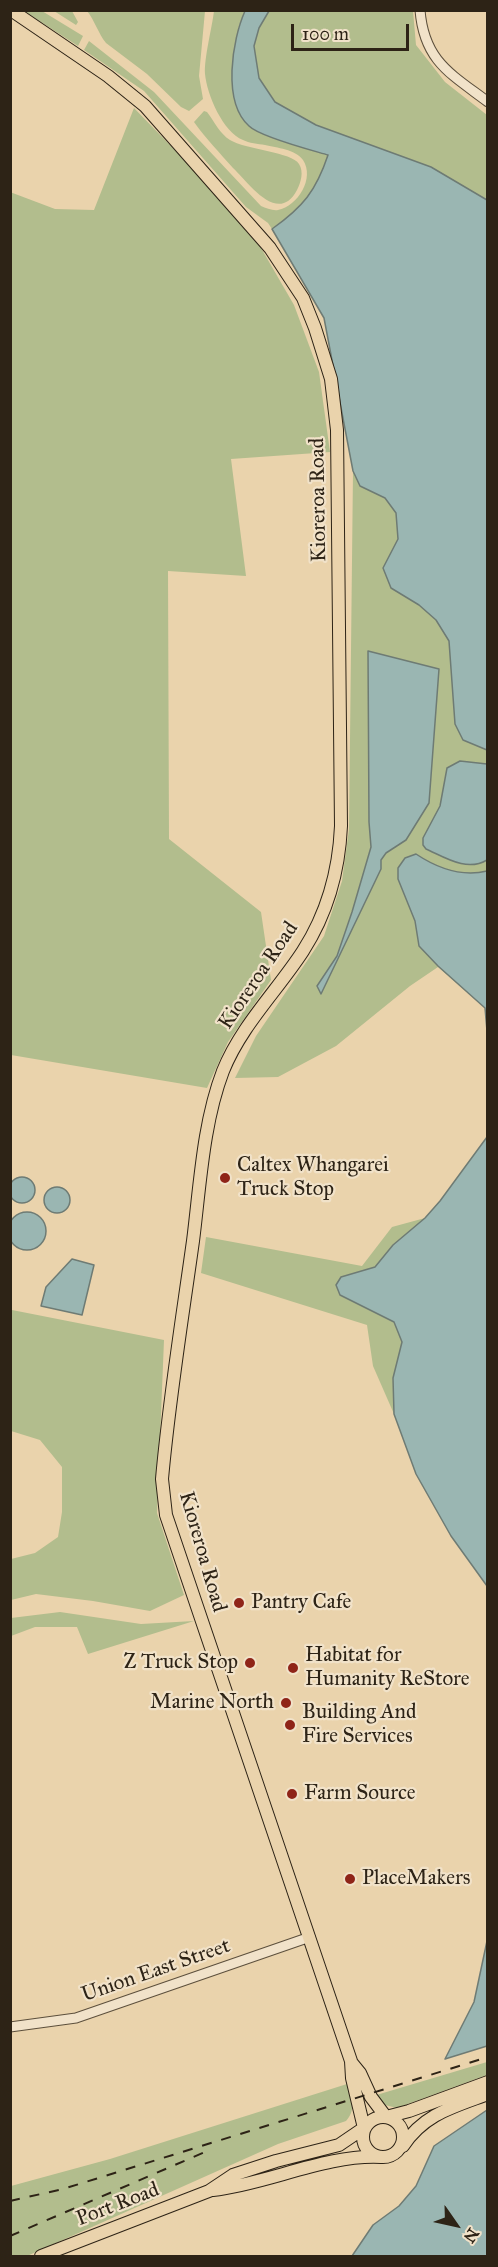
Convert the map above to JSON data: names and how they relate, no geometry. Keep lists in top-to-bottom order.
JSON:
{
  "streets": {
    "main road": ["Kioreroa Road", "Port Road"],
    "street": ["Union East Street"]
  },
  "crossings": [
    ["Kioreroa Road", "Union East Street"],
    ["Kioreroa Road", "Port Road"]
  ],
  "places": [
    "Caltex Whangarei Truck Stop",
    "Pantry Cafe",
    "Z Truck Stop",
    "Habitat for Humanity ReStore",
    "Marine North",
    "Building And Fire Services",
    "Farm Source",
    "PlaceMakers"
  ],
  "scale_bar": "100 m",
  "north": "bottom right"
}
